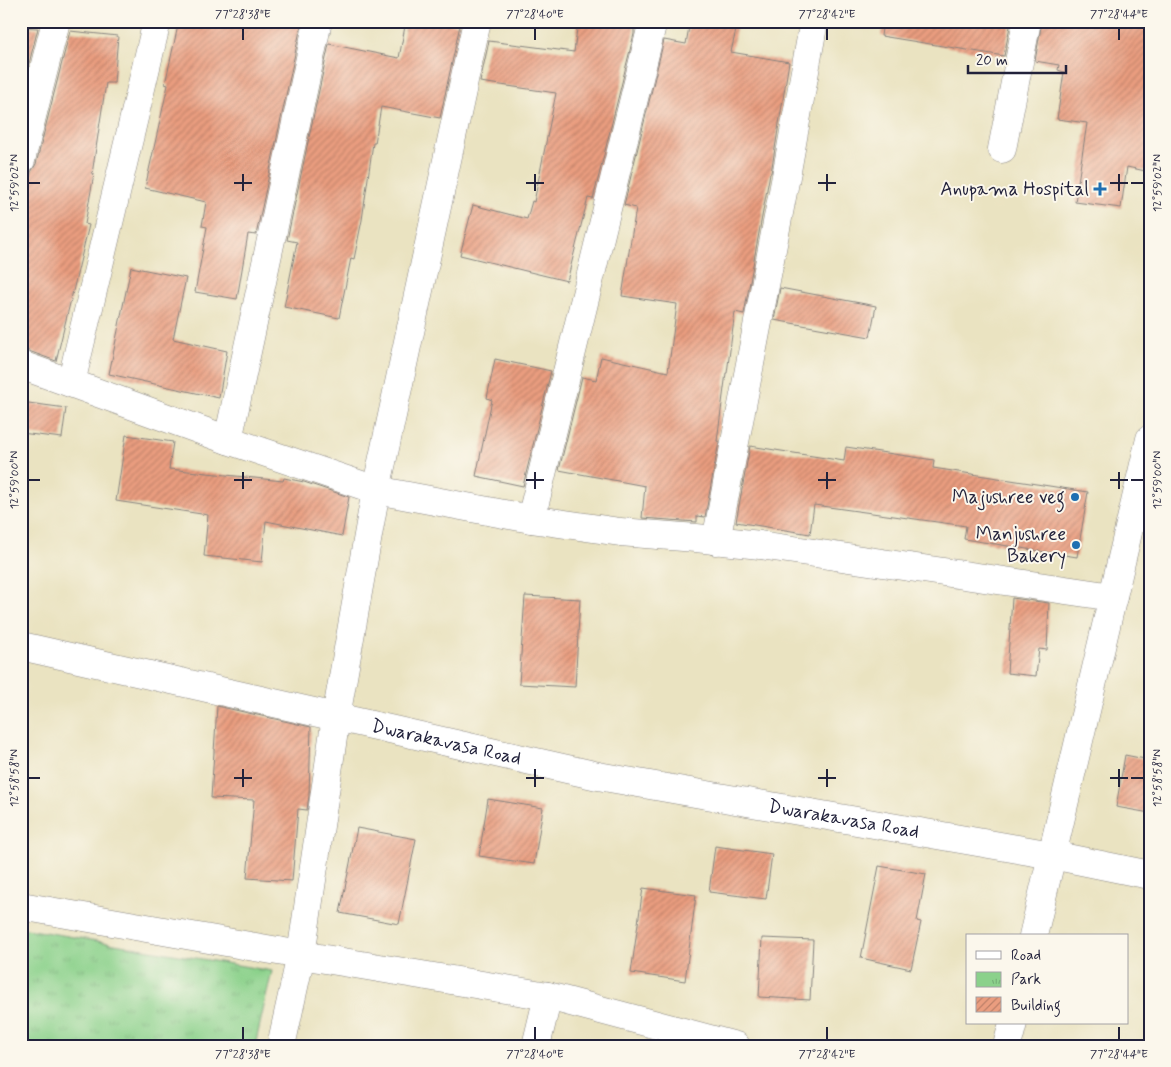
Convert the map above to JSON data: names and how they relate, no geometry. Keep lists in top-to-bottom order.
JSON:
{
  "streets": {
    "street": ["Dwarakavasa Road"]
  },
  "places": {
    "health": ["Anupama Hospital"],
    "other": ["Majushree veg", "Manjushree Bakery"]
  },
  "legend": ["Road", "Park", "Building"],
  "scale_bar": "20 m",
  "coordinates": [
    "77°28'38\"E",
    "77°28'40\"E",
    "77°28'42\"E",
    "77°28'44\"E",
    "12°59'02\"N",
    "12°59'00\"N",
    "12°58'58\"N"
  ]
}
